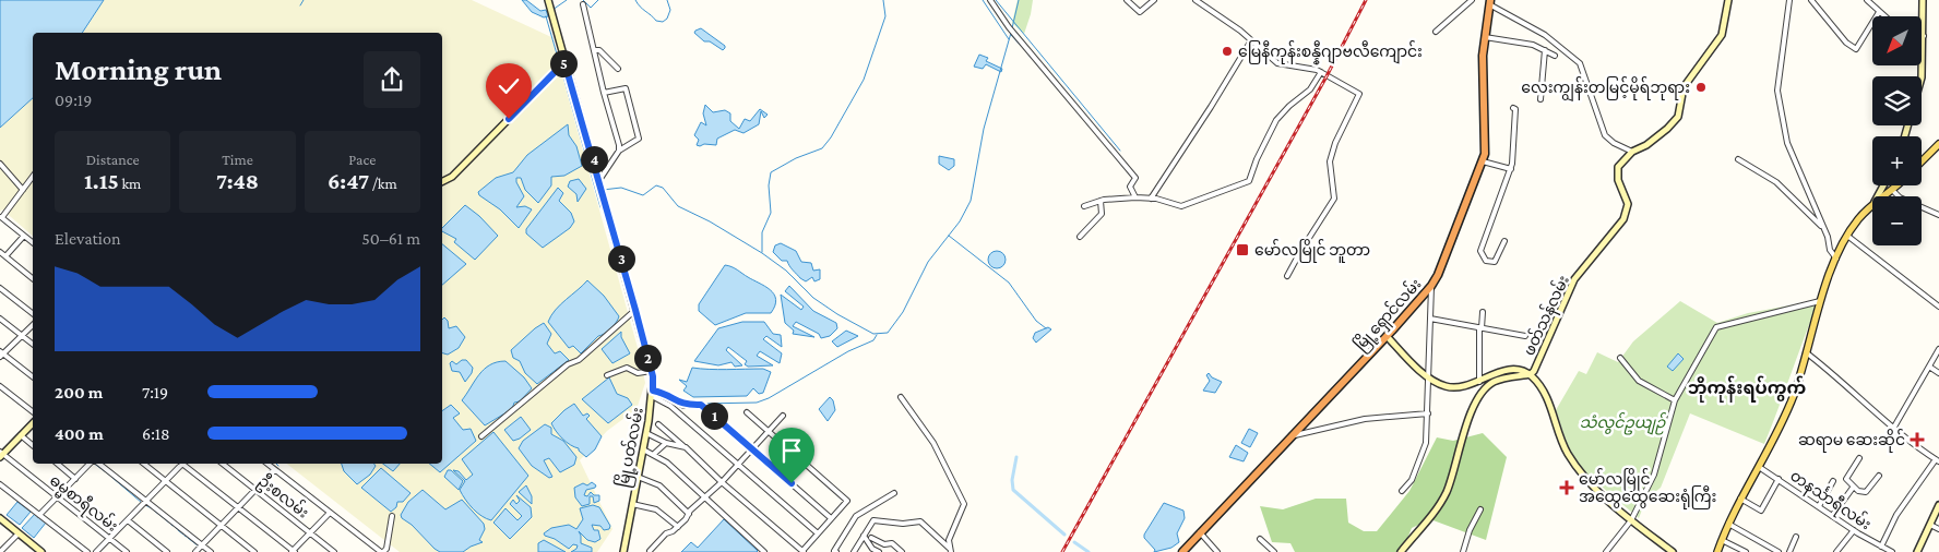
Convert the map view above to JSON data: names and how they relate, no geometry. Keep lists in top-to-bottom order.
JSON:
{
  "streets": {
    "highway": ["မြို့ရှောင်လမ်း"],
    "main road": ["ဖတ်သန်လမ်း", "မြို့ပတ်လမ်း"],
    "street": ["ဦးစလမ်း", "တနင်္သာရီလမ်း", "ဓမ္မစာရီလမ်း"]
  },
  "districts": ["ဘိုကုန်းရပ်ကွက်"],
  "parks": ["သံလွင်ဥယျဉ်"],
  "places": {
    "other": ["မြေနီကုန်းစန္နီဂျာဗလီကျောင်း", "လေးကျွန်းတမြင့်မိုရ်ဘုရား"],
    "transit": ["မော်လမြိုင် ဘူတာ"],
    "health": ["ဆရာမ ဆေးဆိုင်", "မော်လမြိုင် အထွေထွေဆေးရုံကြီး"]
  },
  "north": "bottom left",
  "page": {
    "map_buttons": ["+", "−"],
    "heading": ["Morning run", "09:19"],
    "pins": [
      "5",
      "4",
      "3",
      "2",
      "1"
    ],
    "stats": [
      ["Distance", "1.15 km"],
      ["Time", "7:48"],
      ["Pace", "6:47 /km"]
    ],
    "chart": ["Elevation", "50–61 m"],
    "list": [
      {
        "name": "200 m",
        "note": "7:19"
      },
      {
        "name": "400 m",
        "note": "6:18"
      }
    ]
  }
}
